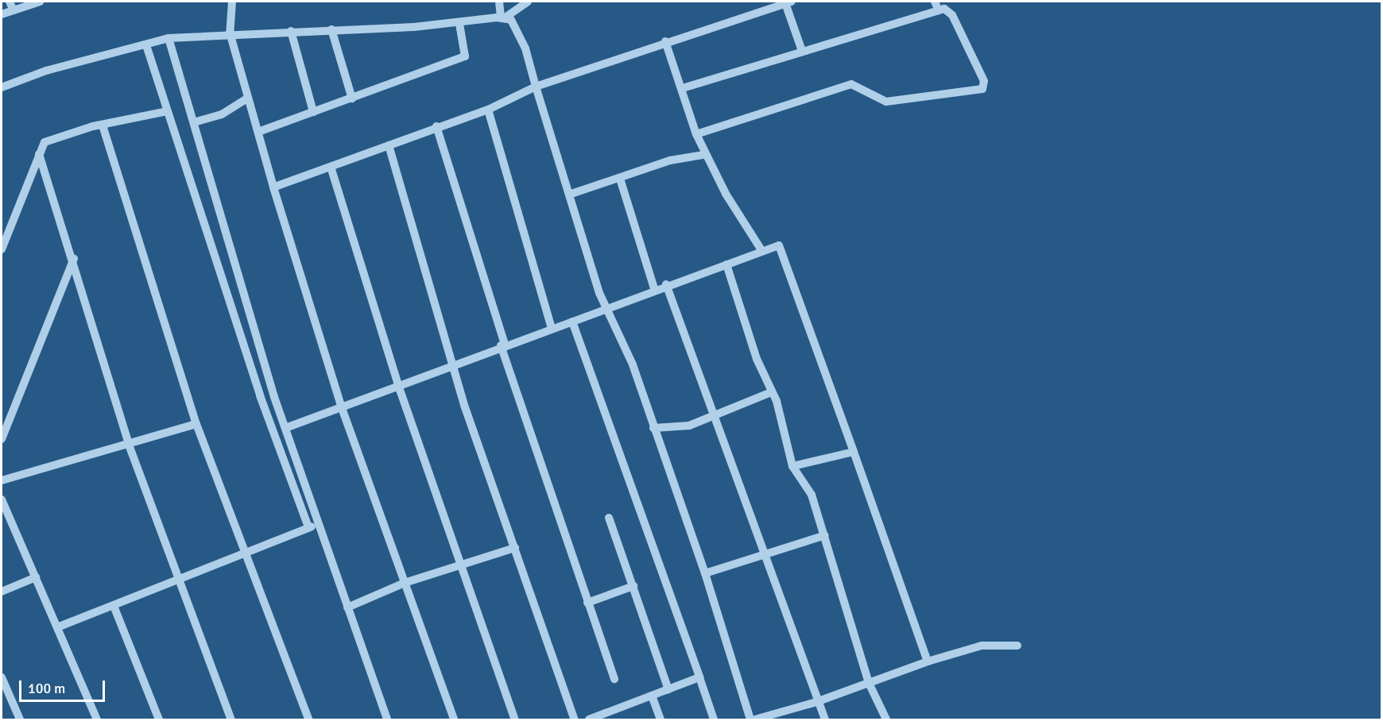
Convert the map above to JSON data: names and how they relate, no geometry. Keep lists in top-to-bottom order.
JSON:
{
  "scale_bar": "100 m"
}
